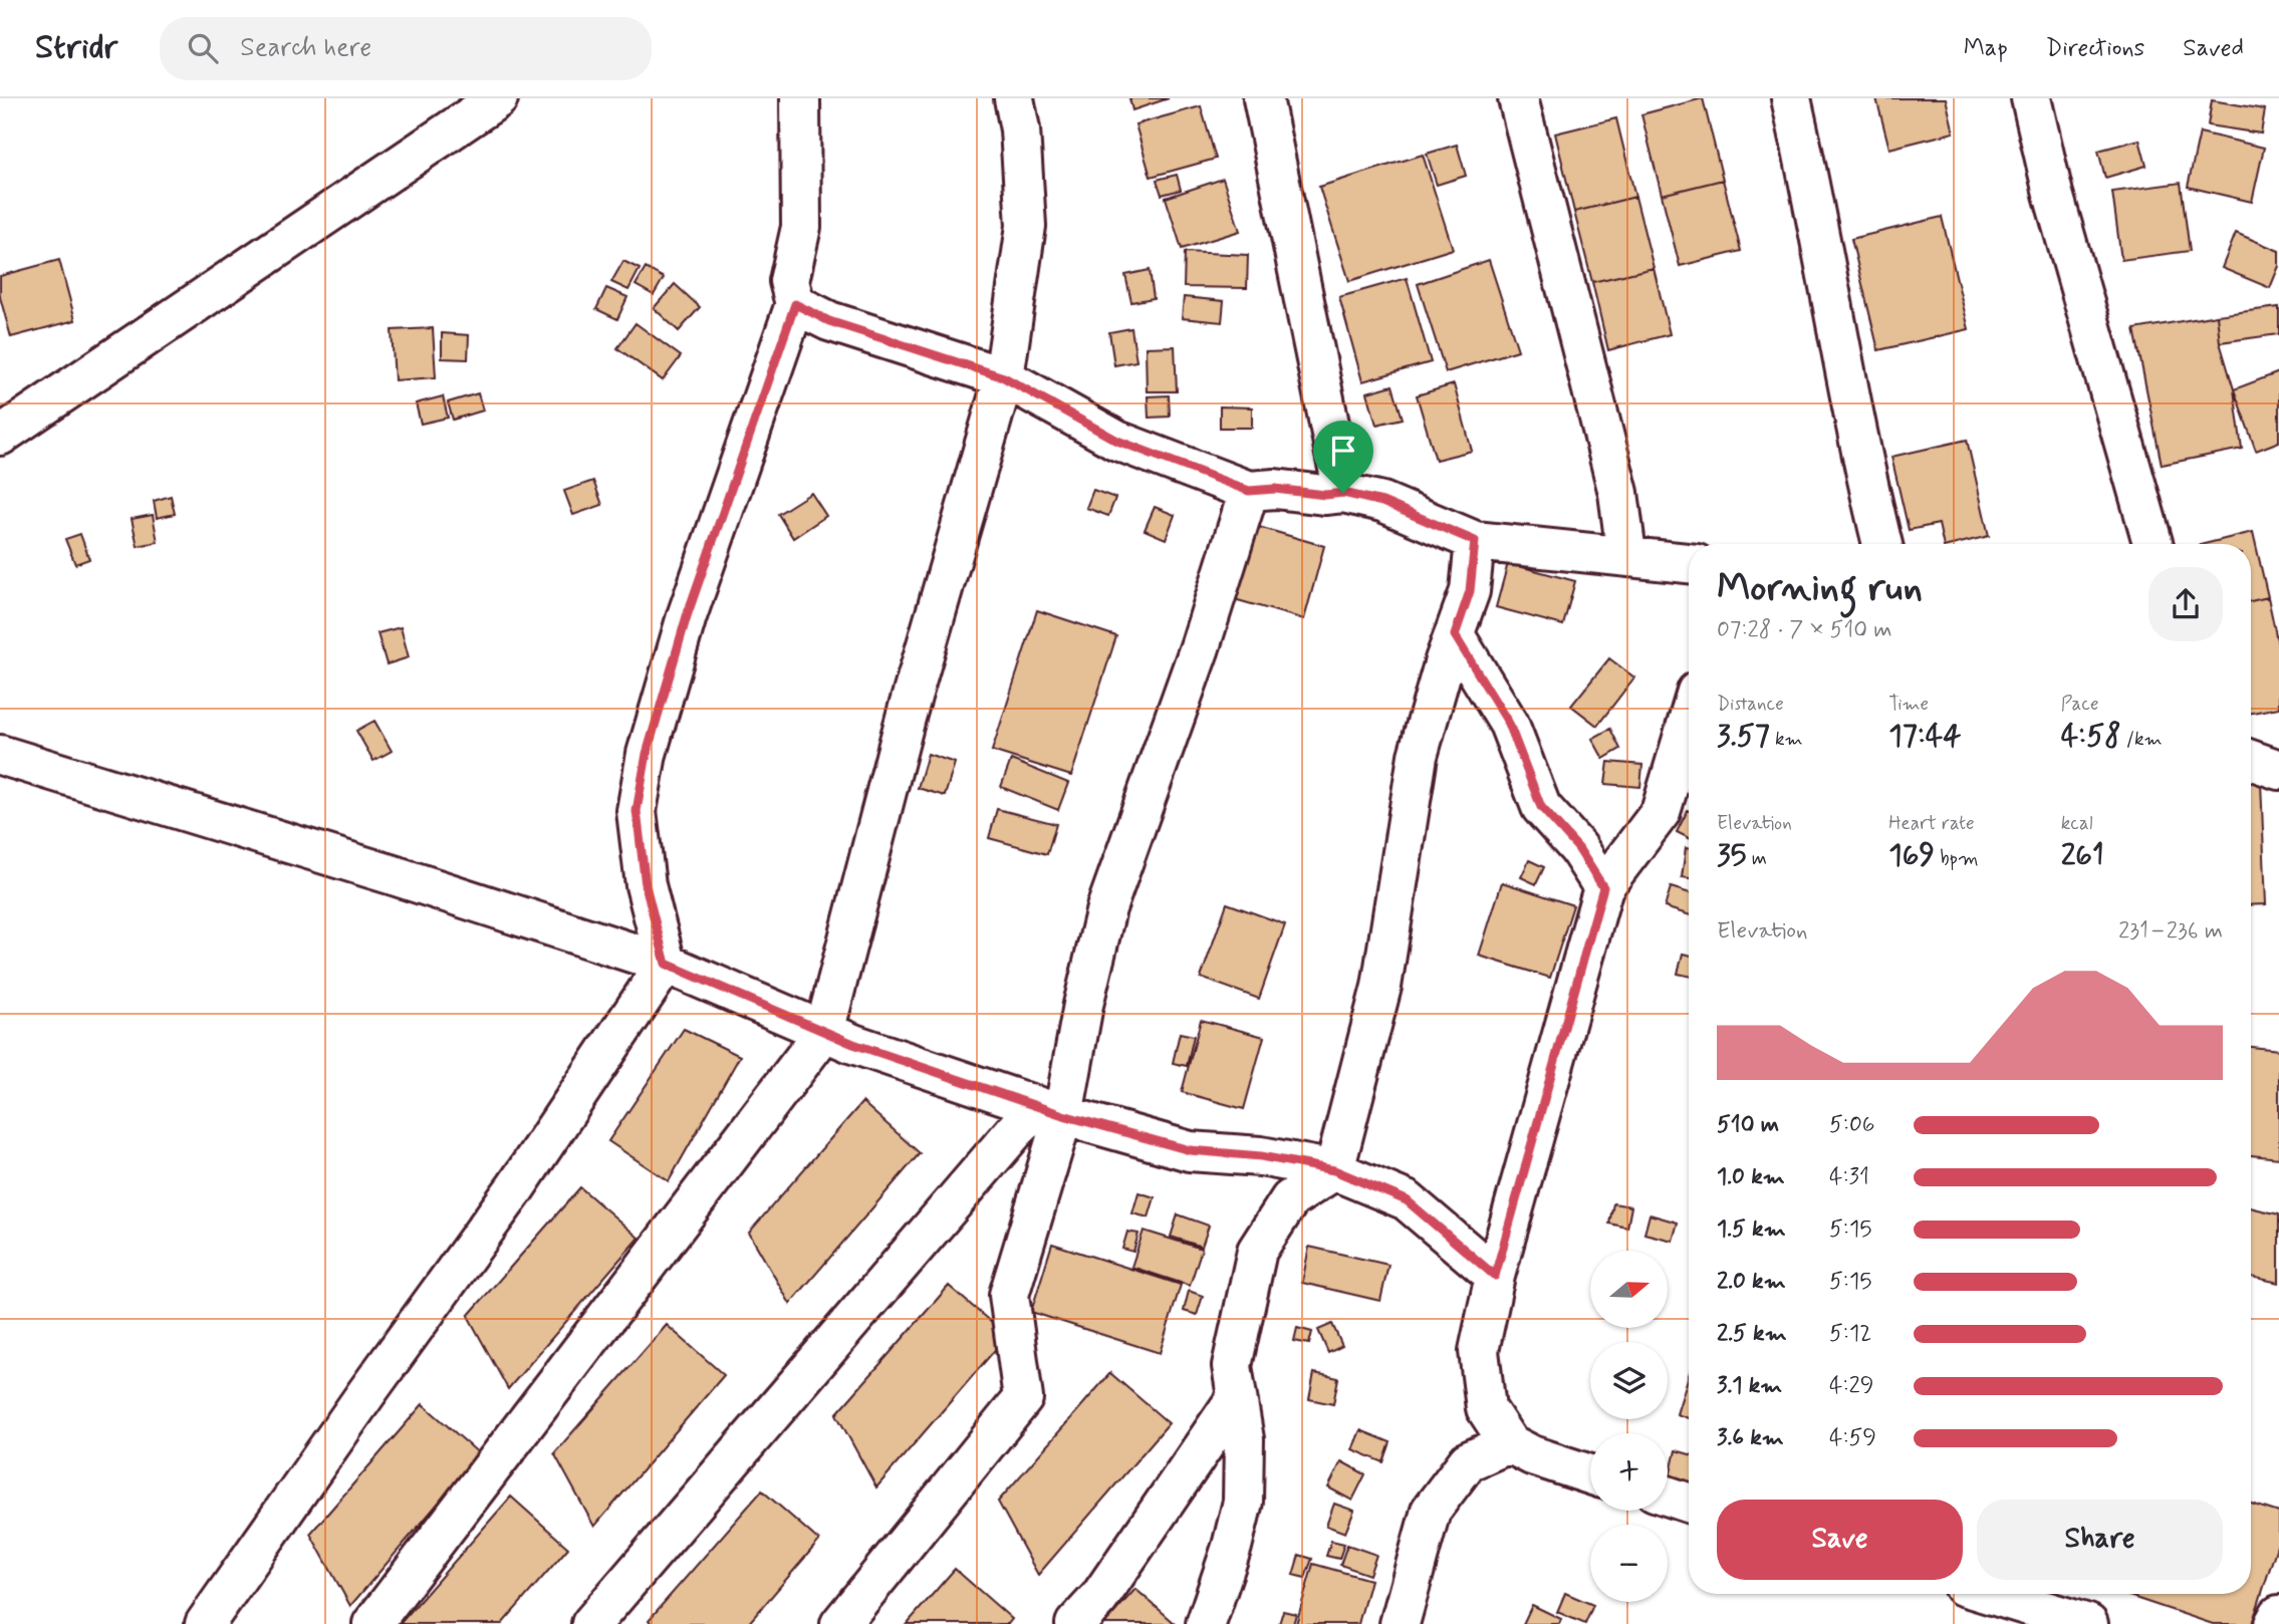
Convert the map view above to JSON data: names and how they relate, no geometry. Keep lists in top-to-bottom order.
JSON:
{
  "north": "right",
  "page": {
    "header": "Stridr",
    "search": "Search here",
    "nav": ["Map", "Directions", "Saved"],
    "heading": ["Morning run", "07:28 · 7 × 510 m"],
    "stats": [
      ["Distance", "3.57 km"],
      ["Time", "17:44"],
      ["Pace", "4:58 /km"],
      ["Elevation", "35 m"],
      ["Heart rate", "169 bpm"],
      ["kcal", "261"]
    ],
    "chart": ["Elevation", "231–236 m"],
    "list": [
      {
        "name": "510 m",
        "note": "5:06"
      },
      {
        "name": "1.0 km",
        "note": "4:31"
      },
      {
        "name": "1.5 km",
        "note": "5:15"
      },
      {
        "name": "2.0 km",
        "note": "5:15"
      },
      {
        "name": "2.5 km",
        "note": "5:12"
      },
      {
        "name": "3.1 km",
        "note": "4:29"
      },
      {
        "name": "3.6 km",
        "note": "4:59"
      }
    ],
    "map_buttons": ["+", "−"],
    "buttons": ["Save", "Share"]
  }
}
